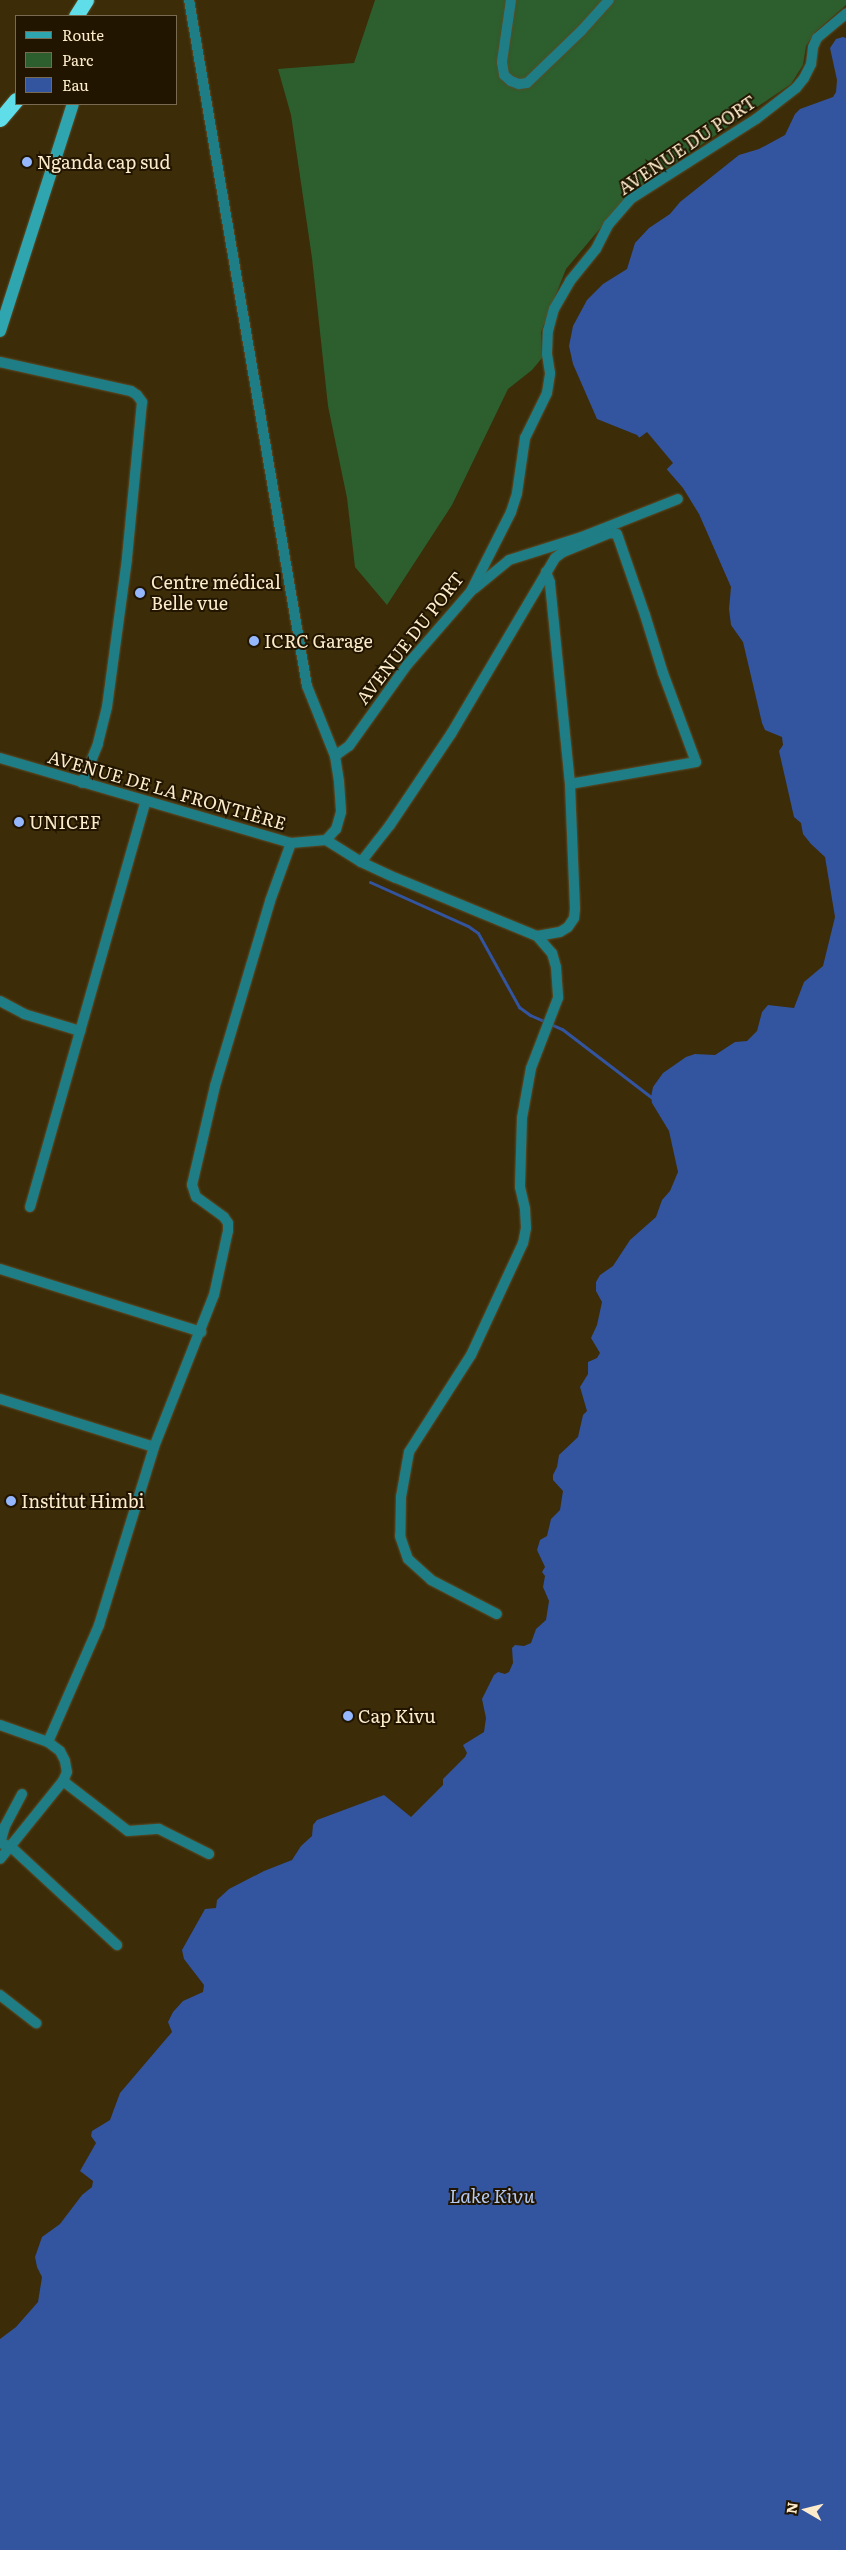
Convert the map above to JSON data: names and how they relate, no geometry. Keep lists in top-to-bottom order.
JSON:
{
  "streets": {
    "street": ["AVENUE DU PORT", "AVENUE DE LA FRONTIÈRE"]
  },
  "water": ["Lake Kivu"],
  "places": [
    "Nganda cap sud",
    "Centre médical Belle vue",
    "ICRC Garage",
    "UNICEF",
    "Institut Himbi",
    "Cap Kivu"
  ],
  "legend": ["Route", "Parc", "Eau"],
  "north": "left"
}
